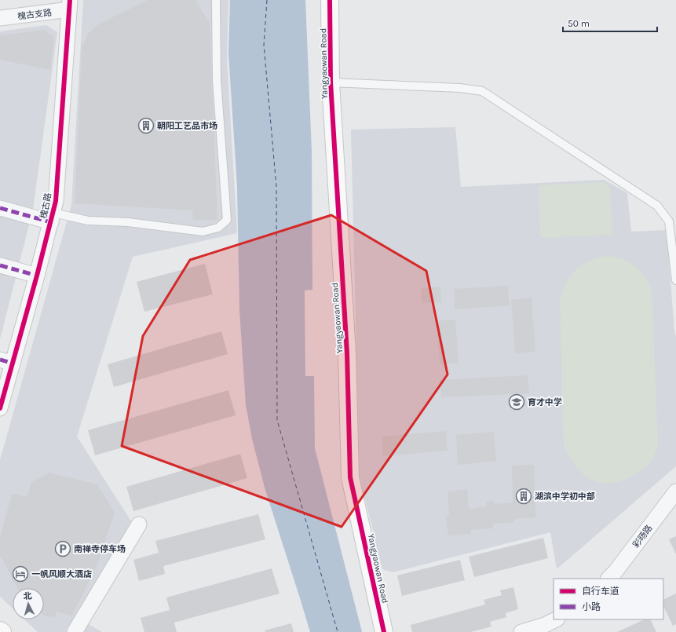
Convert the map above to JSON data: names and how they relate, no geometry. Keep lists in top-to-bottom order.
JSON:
{
  "streets": {
    "street": [
      "槐古支路",
      "Yangyaowan Road",
      "槐古路",
      "彩旸路"
    ]
  },
  "crossings": [
    ["槐古支路", "槐古路"]
  ],
  "places": {
    "building": ["朝阳工艺品市场", "湖滨中学初中部"],
    "school or university": ["育才中学"],
    "parking": ["南禅寺停车场"],
    "hotel": ["一帆风顺大酒店"]
  },
  "legend": ["自行车道", "小路"],
  "scale_bar": "50 m",
  "north": "top"
}
